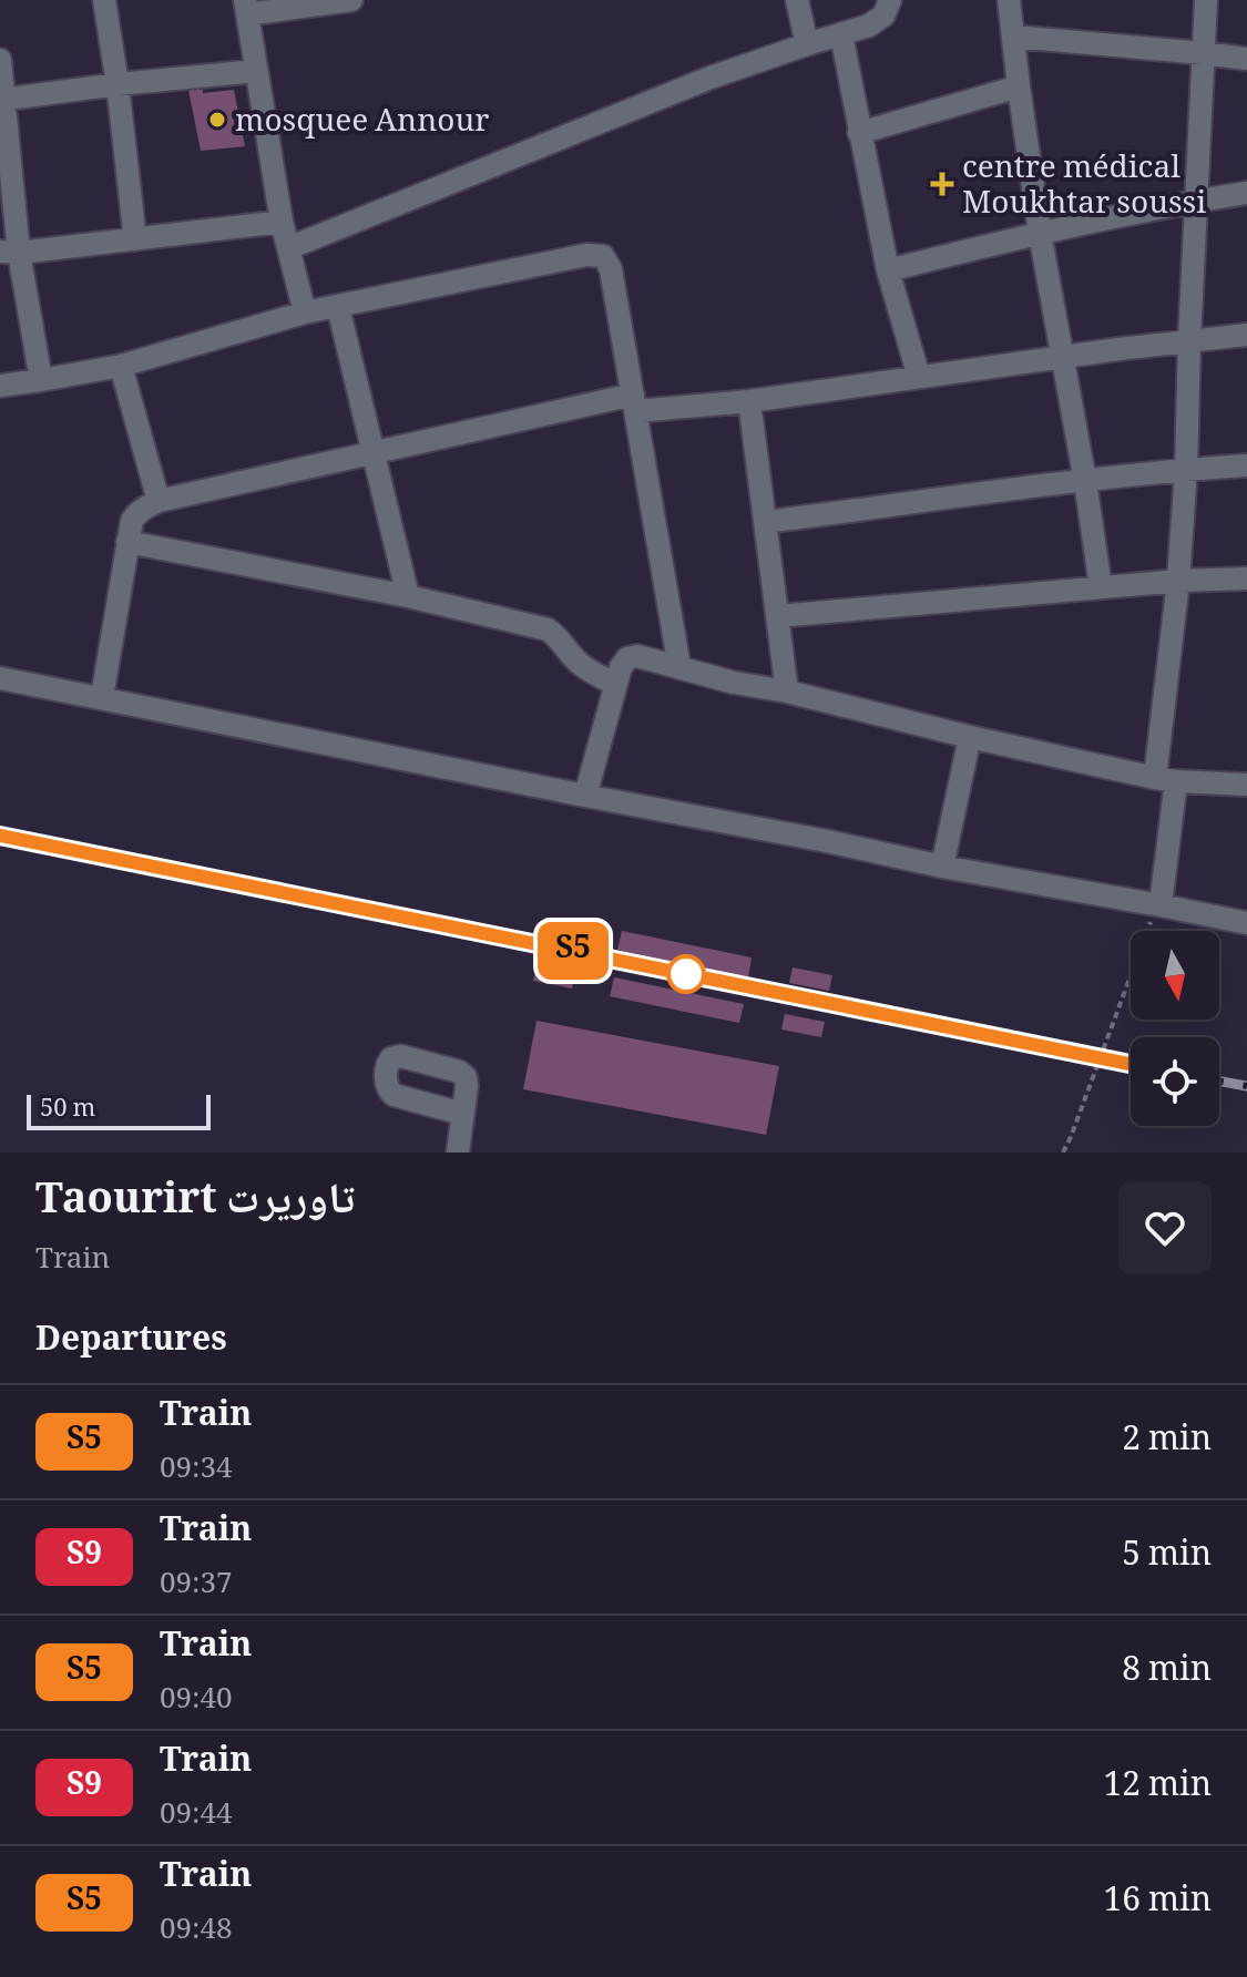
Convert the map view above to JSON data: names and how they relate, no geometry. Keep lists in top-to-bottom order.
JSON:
{
  "places": {
    "other": ["mosquee Annour"],
    "health": ["centre médical Moukhtar soussi"]
  },
  "scale_bar": "50 m",
  "north": "bottom",
  "page": {
    "on_map": "S5",
    "scale": "50 m",
    "heading": [
      ["Taourirt تاوريرت", "Train"],
      "Departures"
    ],
    "list": [
      {
        "mark": "S5",
        "name": "Train",
        "note": "09:34",
        "value": "2 min"
      },
      {
        "mark": "S9",
        "name": "Train",
        "note": "09:37",
        "value": "5 min"
      },
      {
        "mark": "S5",
        "name": "Train",
        "note": "09:40",
        "value": "8 min"
      },
      {
        "mark": "S9",
        "name": "Train",
        "note": "09:44",
        "value": "12 min"
      },
      {
        "mark": "S5",
        "name": "Train",
        "note": "09:48",
        "value": "16 min"
      }
    ]
  }
}
